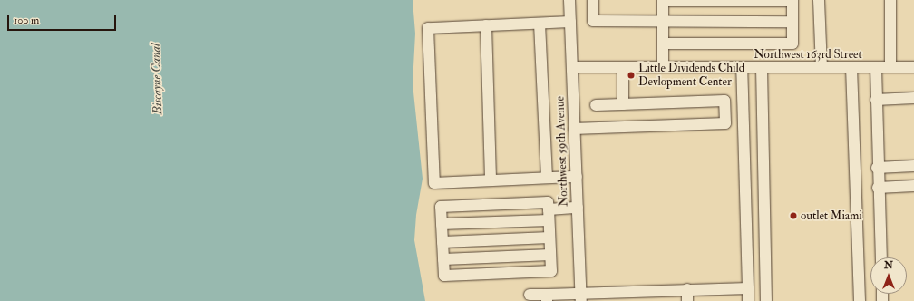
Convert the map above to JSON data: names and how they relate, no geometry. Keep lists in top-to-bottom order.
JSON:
{
  "streets": {
    "street": ["Northwest 163rd Street", "Northwest 59th Avenue"]
  },
  "crossings": [
    ["Northwest 163rd Street", "Northwest 59th Avenue"]
  ],
  "water": ["Biscayne Canal"],
  "places": ["Little Dividends Child Devlopment Center", "outlet Miami"],
  "scale_bar": "100 m",
  "north": "top"
}
